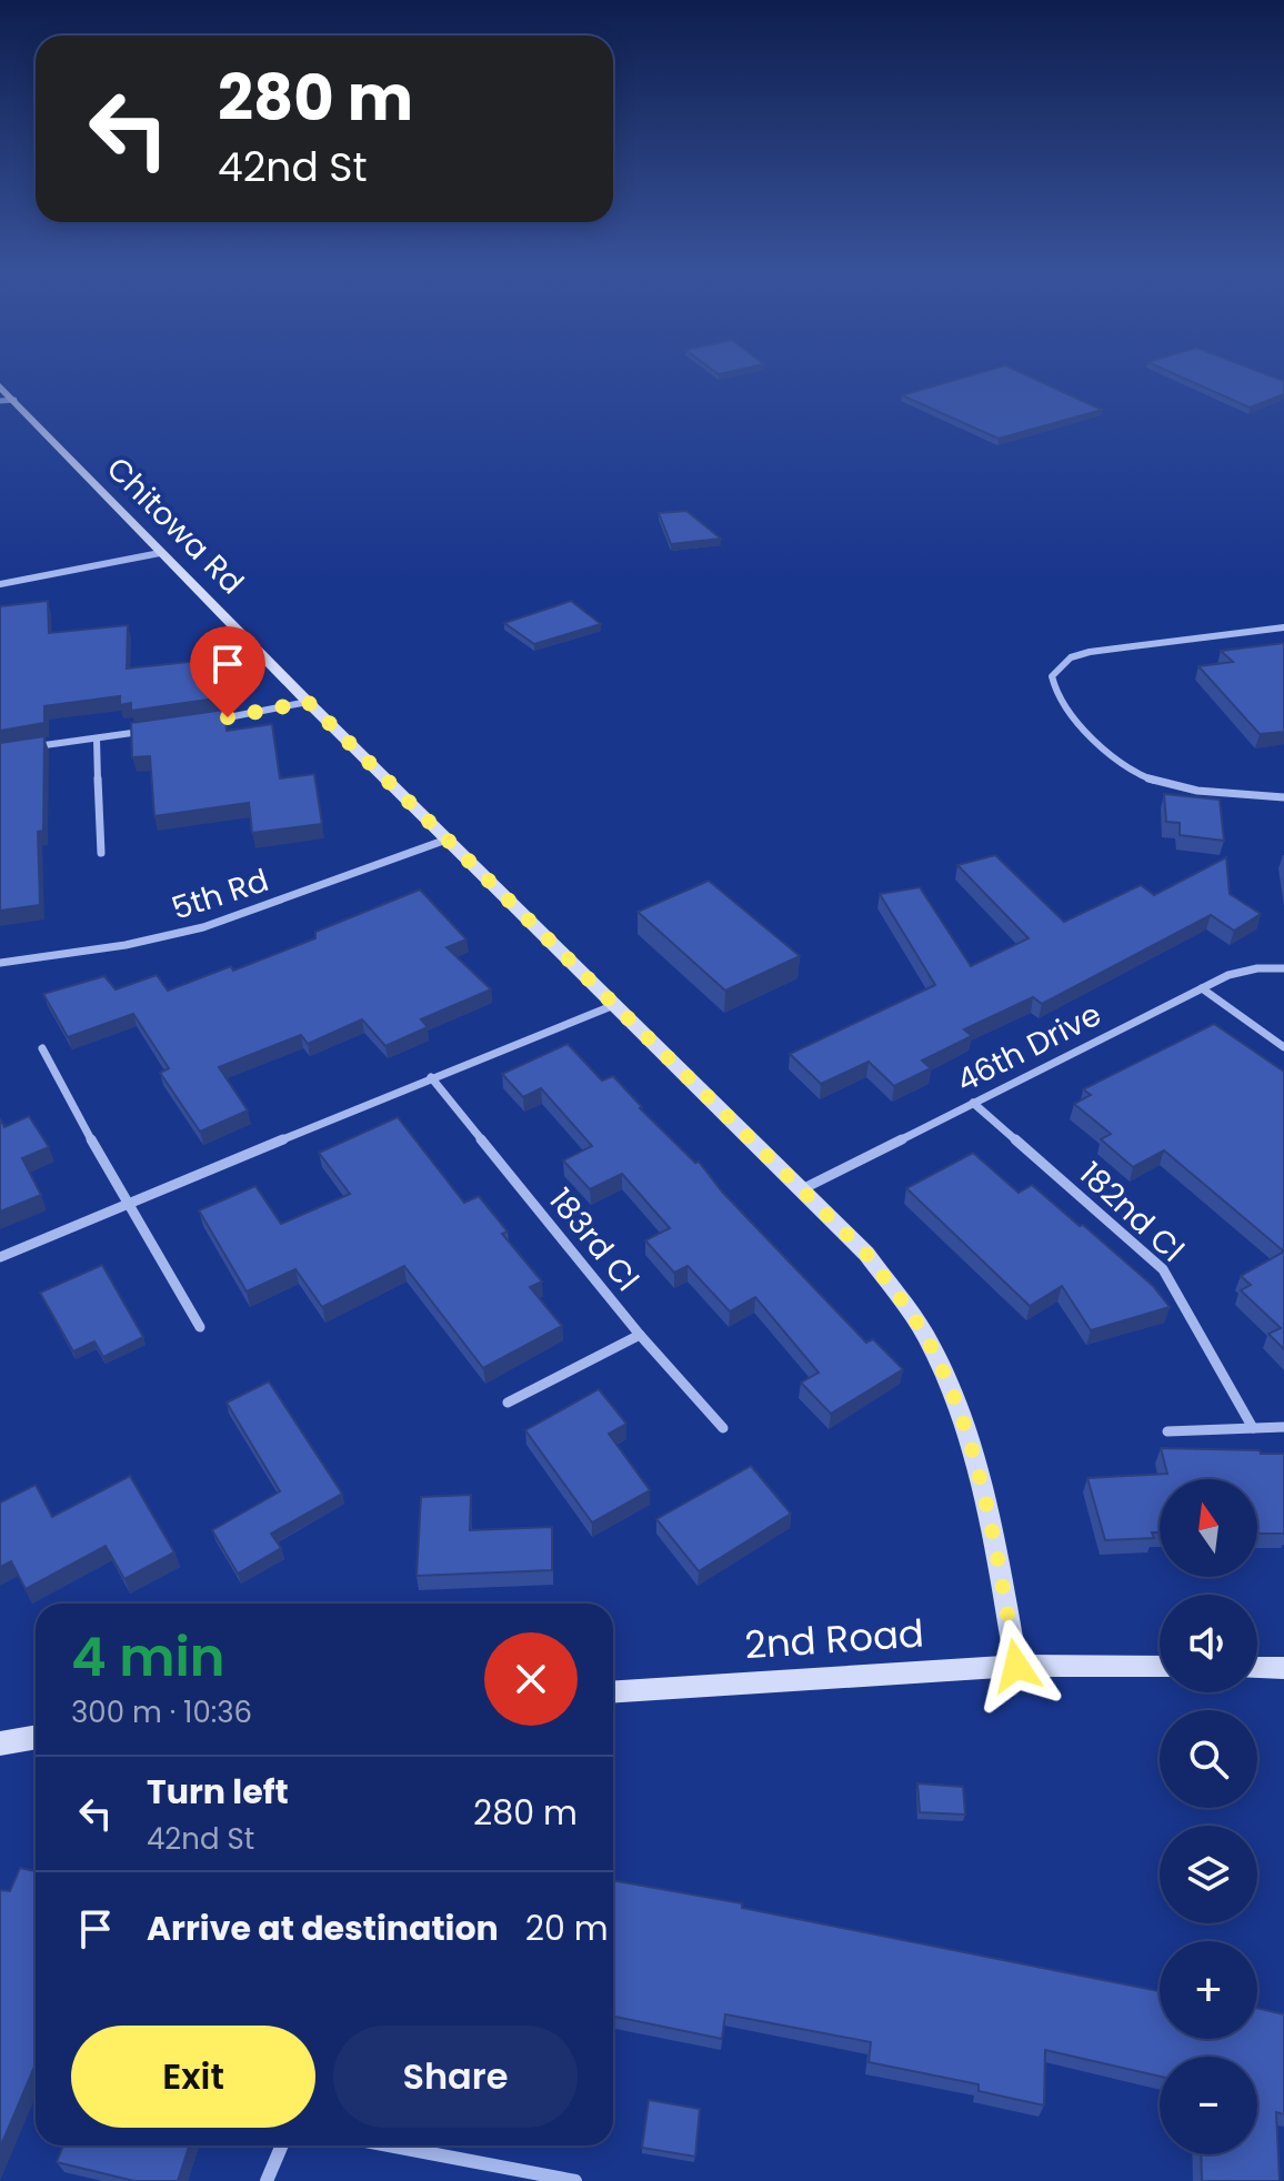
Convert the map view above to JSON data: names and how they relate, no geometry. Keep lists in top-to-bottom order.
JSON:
{
  "streets": {
    "street": [
      "Chitowa Rd",
      "5th Rd",
      "46th Drive",
      "182nd Cl",
      "183rd Cl",
      "2nd Road"
    ]
  },
  "crossings": [
    ["Chitowa Rd", "5th Rd"],
    ["Chitowa Rd", "46th Drive"],
    ["Chitowa Rd", "2nd Road"],
    ["46th Drive", "182nd Cl"]
  ],
  "north": "top",
  "page": {
    "turn": ["280 m", "42nd St"],
    "map_buttons": ["+", "−"],
    "heading": ["4 min", "300 m · 10:36"],
    "list": [
      {
        "name": "Turn left",
        "note": "42nd St",
        "value": "280 m"
      },
      {
        "name": "Arrive at destination",
        "value": "20 m"
      }
    ],
    "buttons": ["Exit", "Share"]
  }
}
